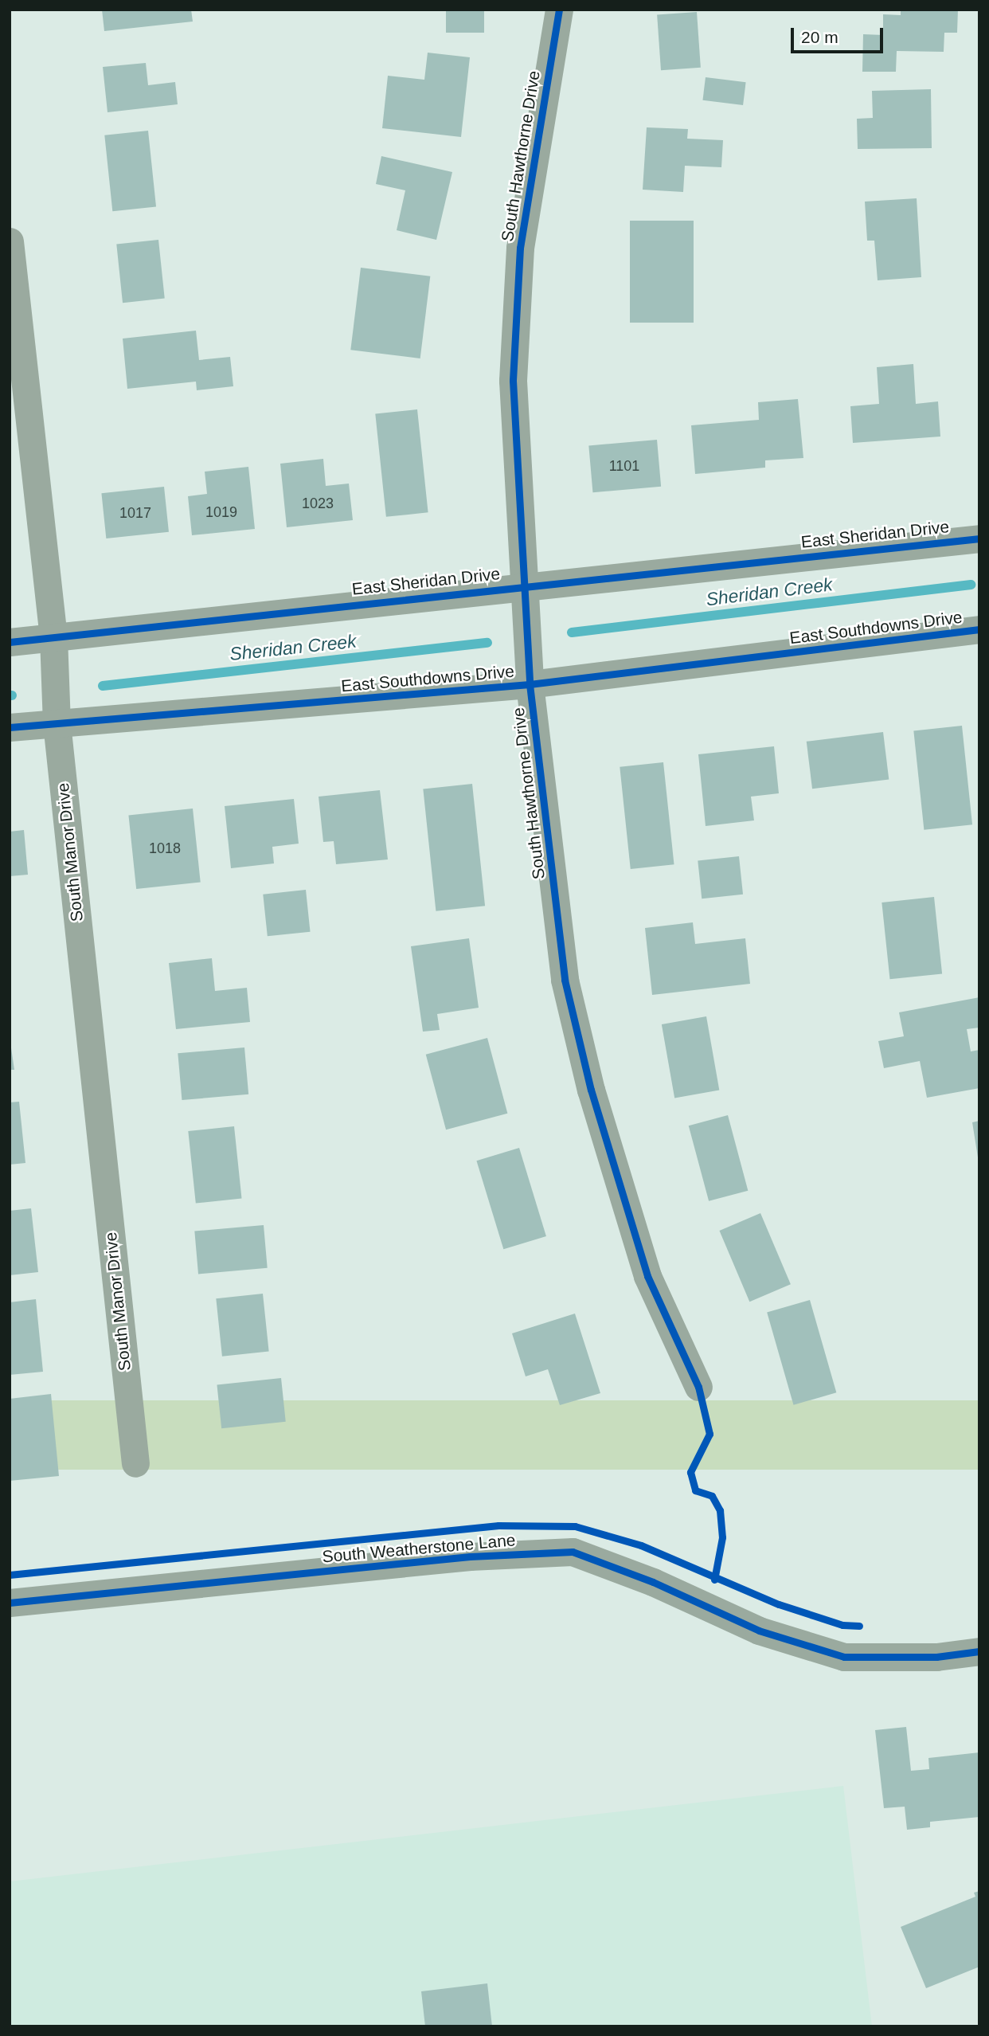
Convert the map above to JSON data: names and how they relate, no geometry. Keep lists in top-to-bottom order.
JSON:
{
  "streets": {
    "street": [
      "South Hawthorne Drive",
      "East Sheridan Drive",
      "East Southdowns Drive",
      "South Manor Drive",
      "South Weatherstone Lane"
    ]
  },
  "crossings": [
    ["South Hawthorne Drive", "East Sheridan Drive"],
    ["South Hawthorne Drive", "East Southdowns Drive"],
    ["East Sheridan Drive", "South Manor Drive"],
    ["East Southdowns Drive", "South Manor Drive"]
  ],
  "water": ["Sheridan Creek"],
  "house_numbers": [
    "1101",
    "1023",
    "1019",
    "1017",
    "1018"
  ],
  "scale_bar": "20 m"
}
